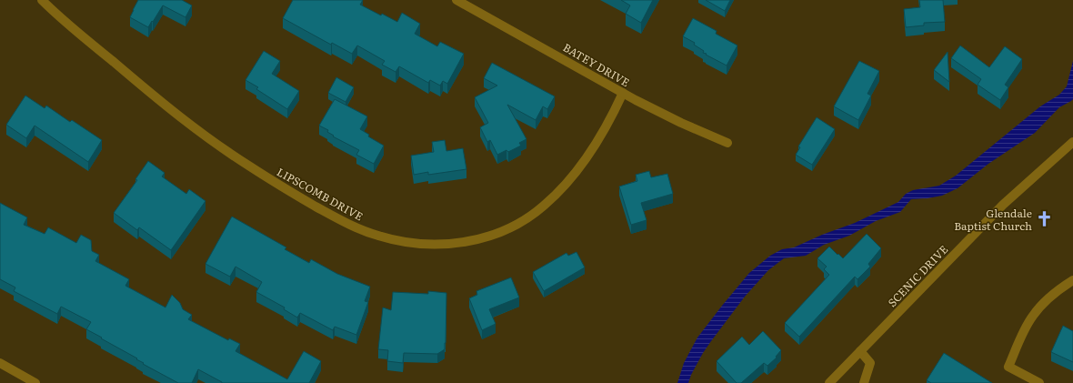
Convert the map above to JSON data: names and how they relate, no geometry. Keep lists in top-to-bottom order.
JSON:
{
  "streets": {
    "street": ["BATEY DRIVE", "LIPSCOMB DRIVE", "SCENIC DRIVE"]
  },
  "crossings": [
    ["BATEY DRIVE", "LIPSCOMB DRIVE"]
  ],
  "places": {
    "church": ["Glendale Baptist Church"]
  }
}
